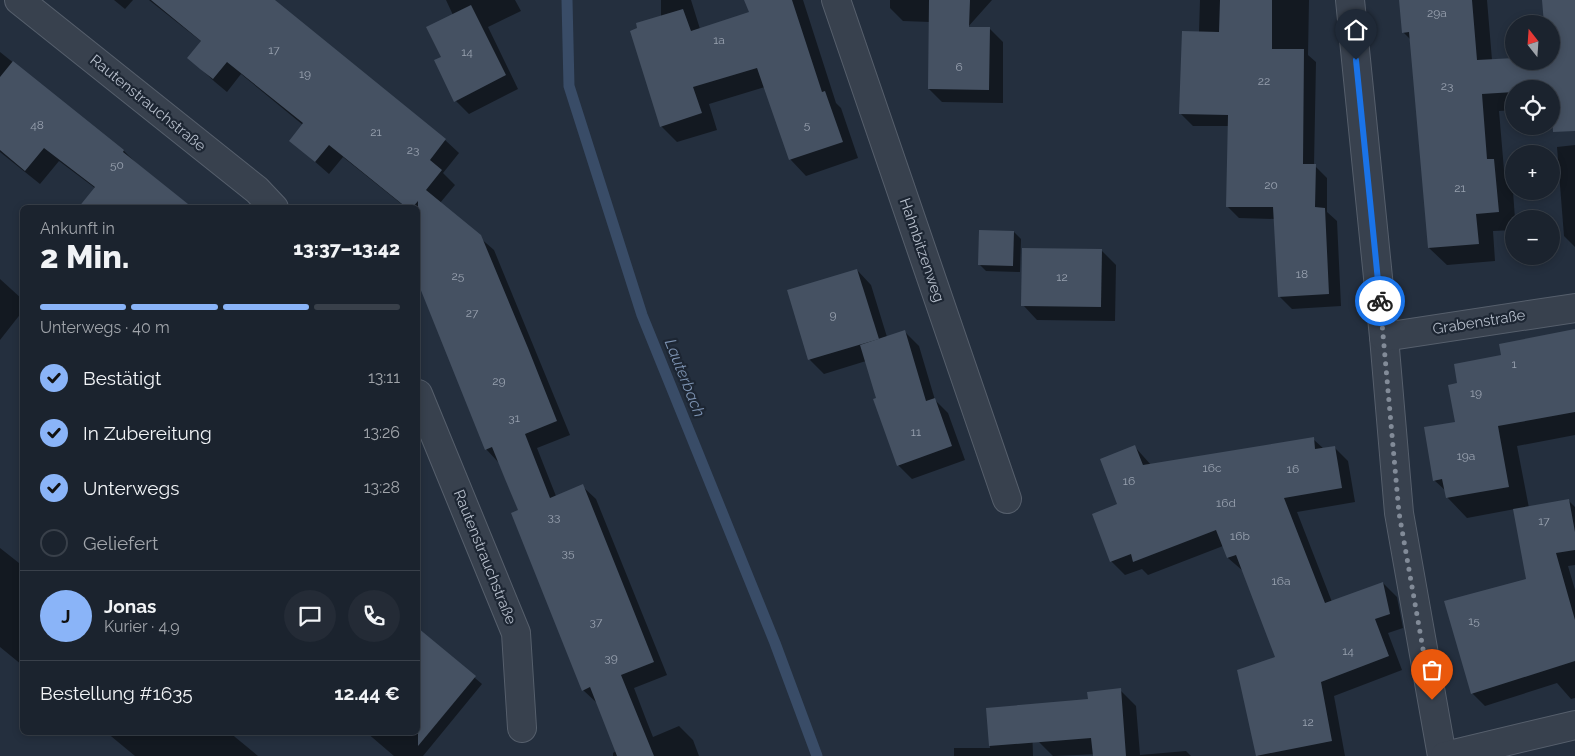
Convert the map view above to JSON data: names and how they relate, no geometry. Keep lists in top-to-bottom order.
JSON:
{
  "streets": {
    "street": ["Rautenstrauchstraße", "Hahnbitzenweg", "Grabenstraße"]
  },
  "water": ["Lauterbach"],
  "house_numbers": [
    "29a",
    "1a",
    "17",
    "14",
    "6",
    "19",
    "22",
    "23",
    "48",
    "5",
    "21",
    "23",
    "50",
    "20",
    "21",
    "18",
    "25",
    "12",
    "27",
    "9",
    "1",
    "29",
    "19",
    "31",
    "11",
    "19a",
    "16c",
    "16",
    "16",
    "16d",
    "33",
    "17",
    "16b",
    "35",
    "16a",
    "15",
    "37",
    "14",
    "39",
    "12"
  ],
  "north": "top",
  "page": {
    "map_buttons": ["+", "−"],
    "heading": ["2 Min.", "Ankunft in", "13:37–13:42"],
    "panel": [
      "Jonas",
      "Kurier · 4.9",
      "Bestellung #1635",
      "12.44 €"
    ],
    "bar": "Unterwegs · 40 m",
    "list": [
      ["Bestätigt", "13:11"],
      ["In Zubereitung", "13:26"],
      ["Unterwegs", "13:28"],
      "Geliefert"
    ],
    "round": "J"
  }
}
